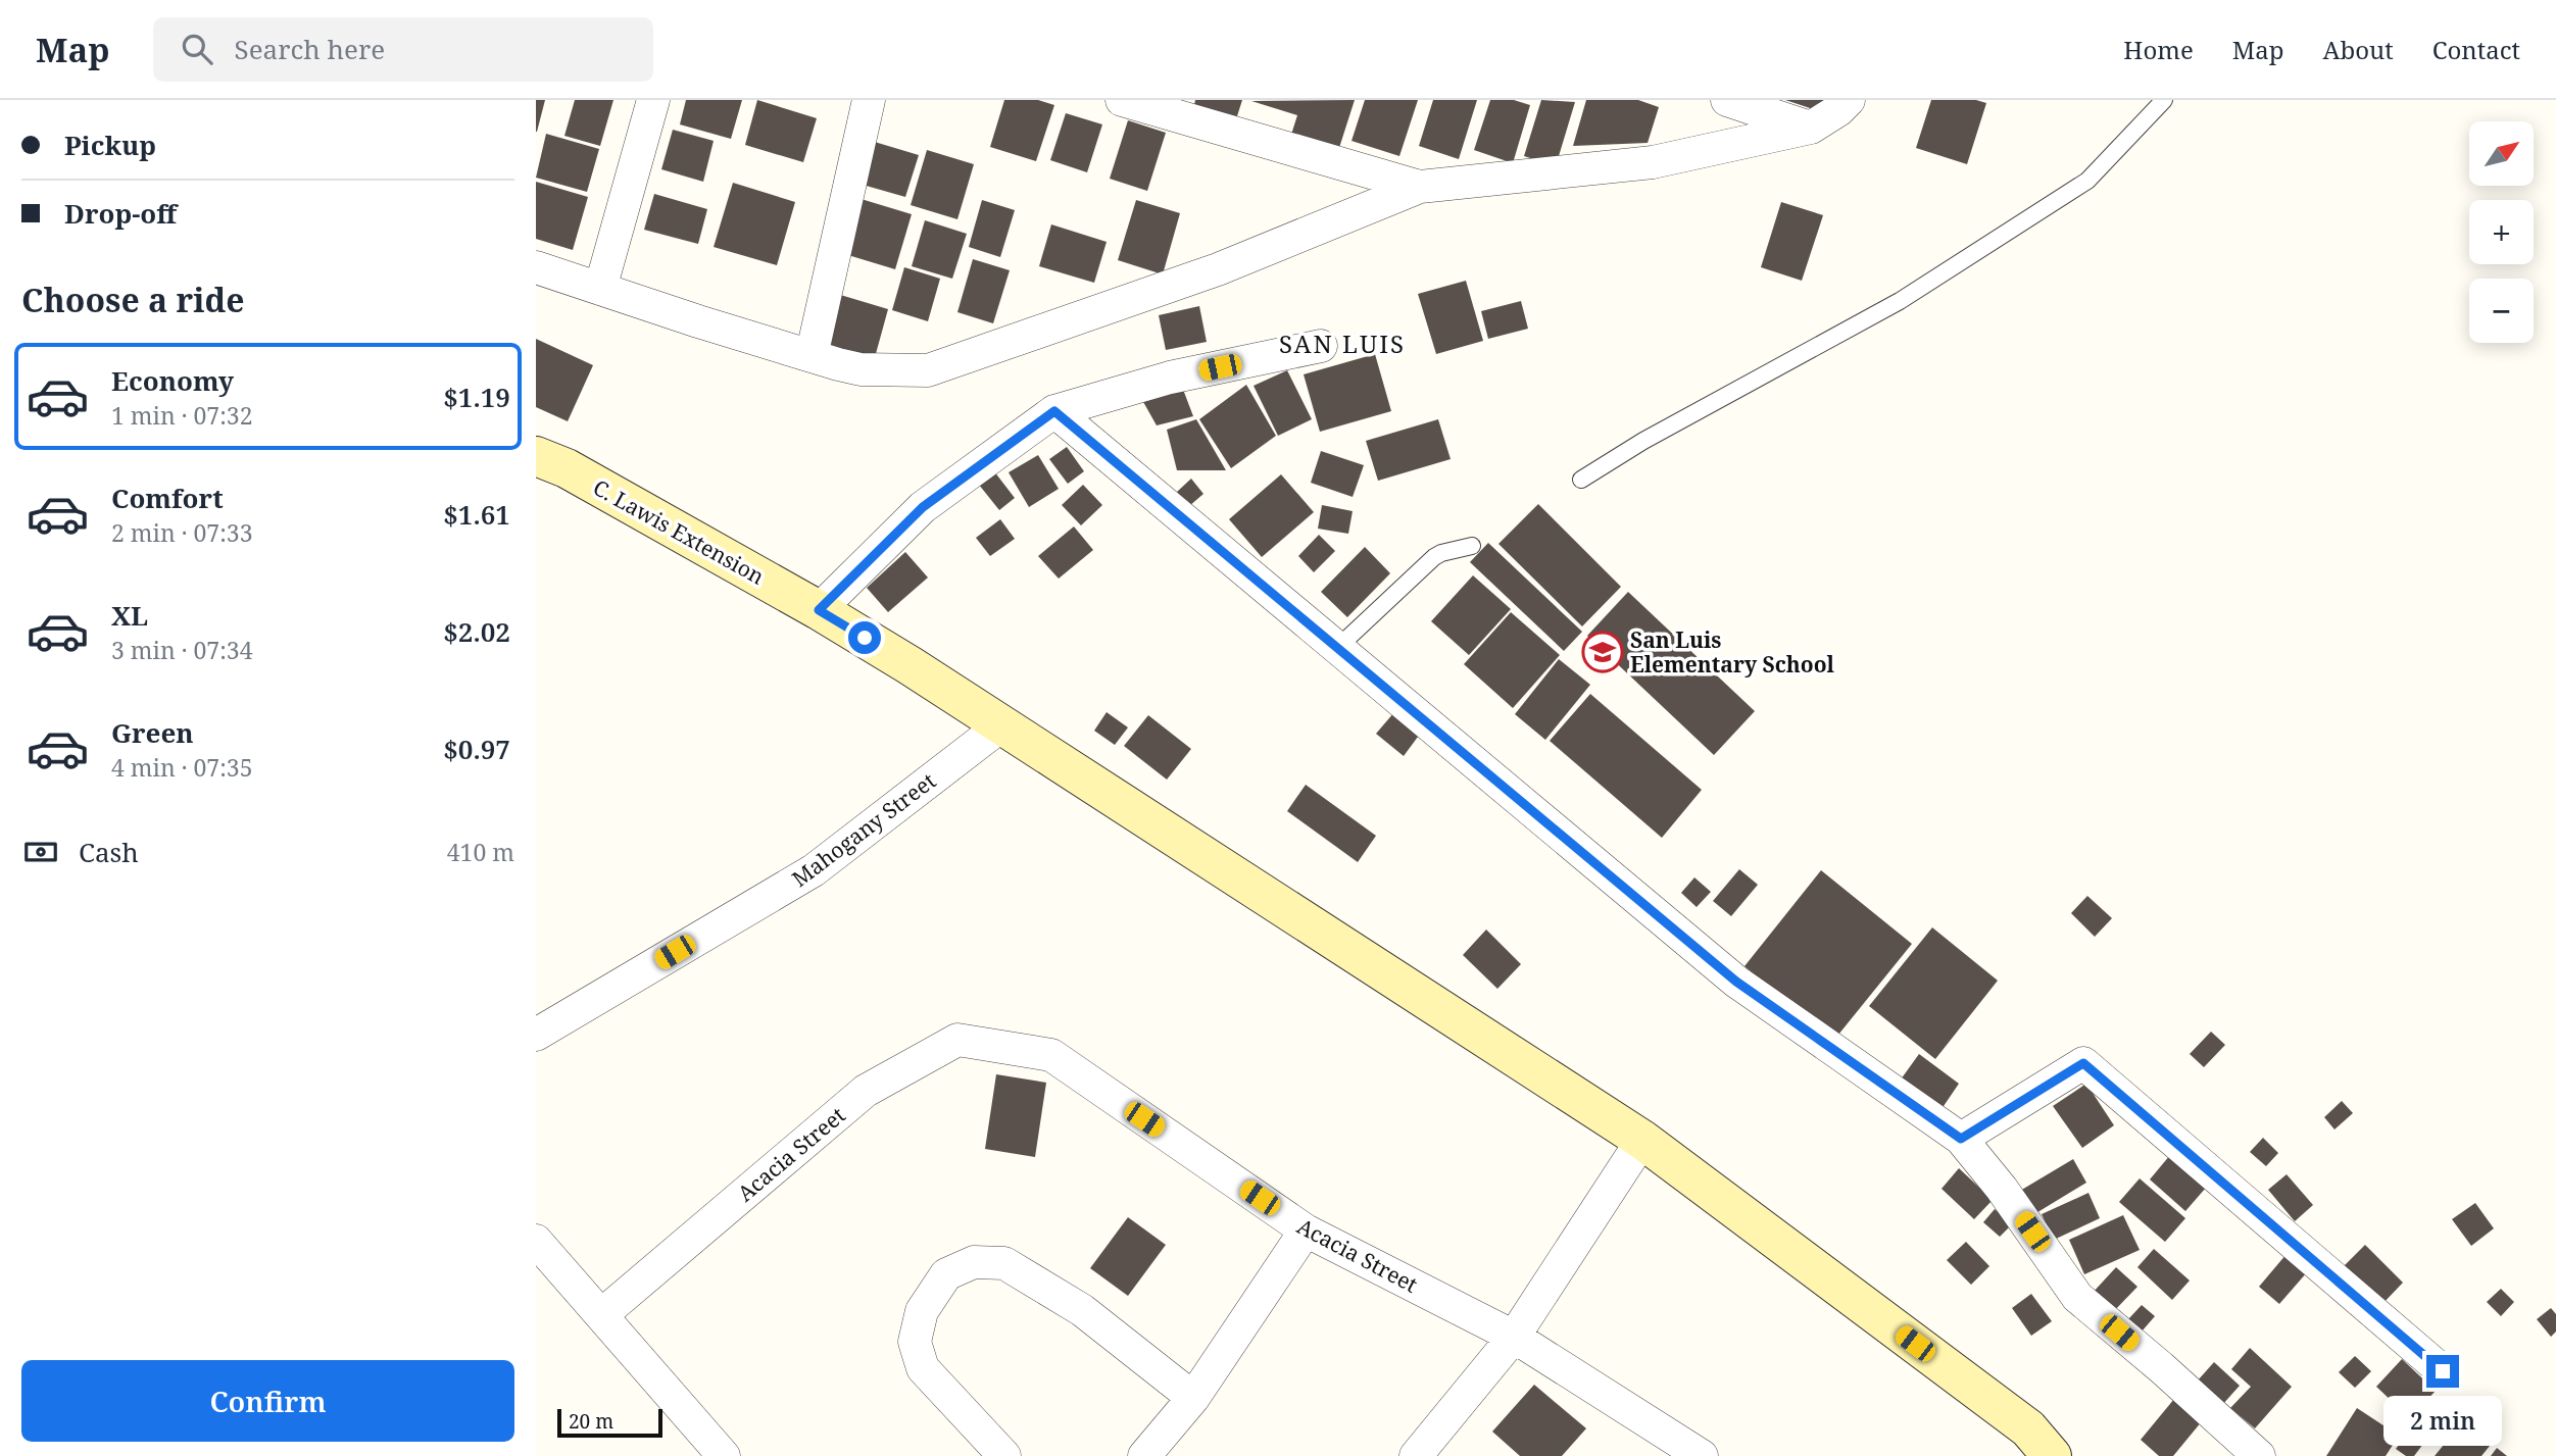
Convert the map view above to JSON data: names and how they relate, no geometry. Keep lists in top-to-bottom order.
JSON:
{
  "streets": {
    "street": ["C. Lawis Extension", "Mahogany Street", "Acacia Street"]
  },
  "crossings": [
    ["C. Lawis Extension", "Mahogany Street"]
  ],
  "districts": ["SAN LUIS"],
  "places": {
    "school or university": ["San Luis Elementary School"]
  },
  "scale_bar": "20 m",
  "north": "top right",
  "page": {
    "header": "Map",
    "search": "Search here",
    "nav": [
      "Home",
      "Map",
      "About",
      "Contact"
    ],
    "banner": ["Pickup", "Drop-off"],
    "map_buttons": ["+", "−"],
    "heading": "Choose a ride",
    "list": [
      {
        "name": "Economy",
        "note": "1 min · 07:32",
        "value": "$1.19"
      },
      {
        "name": "Comfort",
        "note": "2 min · 07:33",
        "value": "$1.61"
      },
      {
        "name": "XL",
        "note": "3 min · 07:34",
        "value": "$2.02"
      },
      {
        "name": "Green",
        "note": "4 min · 07:35",
        "value": "$0.97"
      }
    ],
    "pay": ["Cash", "410 m"],
    "buttons": "Confirm",
    "bubble": "2 min",
    "scale": "20 m"
  }
}
